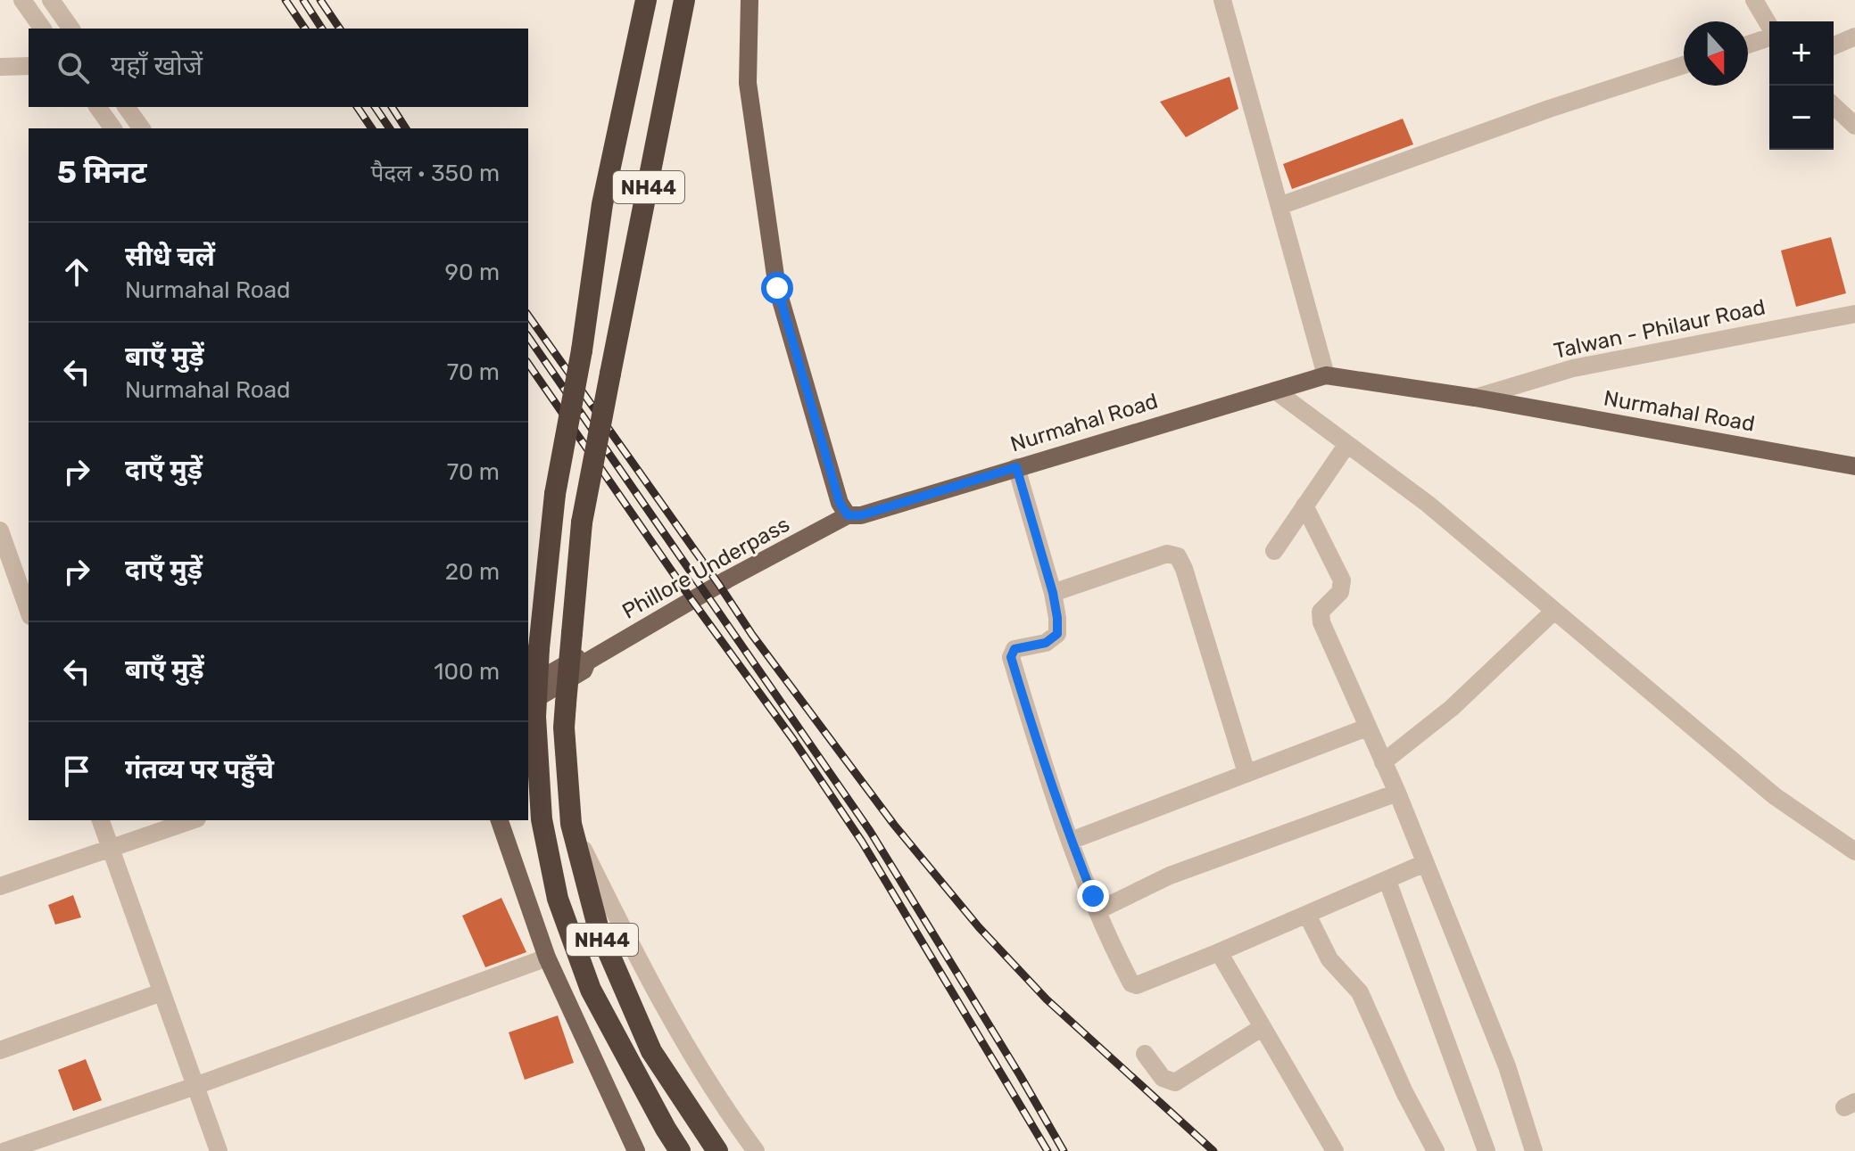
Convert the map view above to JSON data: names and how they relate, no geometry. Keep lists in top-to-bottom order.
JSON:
{
  "streets": {
    "highway": ["NH44"],
    "main road": ["Nurmahal Road", "Phillore Underpass"],
    "street": ["Talwan - Philaur Road"]
  },
  "crossings": [
    ["NH44", "Phillore Underpass"],
    ["Talwan - Philaur Road", "Nurmahal Road"],
    ["Nurmahal Road", "Phillore Underpass"]
  ],
  "north": "bottom",
  "page": {
    "map_buttons": ["+", "−"],
    "search": "यहाँ खोजें",
    "heading": ["5 मिनट", "पैदल · 350 m"],
    "list": [
      ["सीधे चलें", "Nurmahal Road", "90 m"],
      ["बाएँ मुड़ें", "Nurmahal Road", "70 m"],
      ["दाएँ मुड़ें", "70 m"],
      ["दाएँ मुड़ें", "20 m"],
      ["बाएँ मुड़ें", "100 m"],
      "गंतव्य पर पहुँचे"
    ]
  }
}
